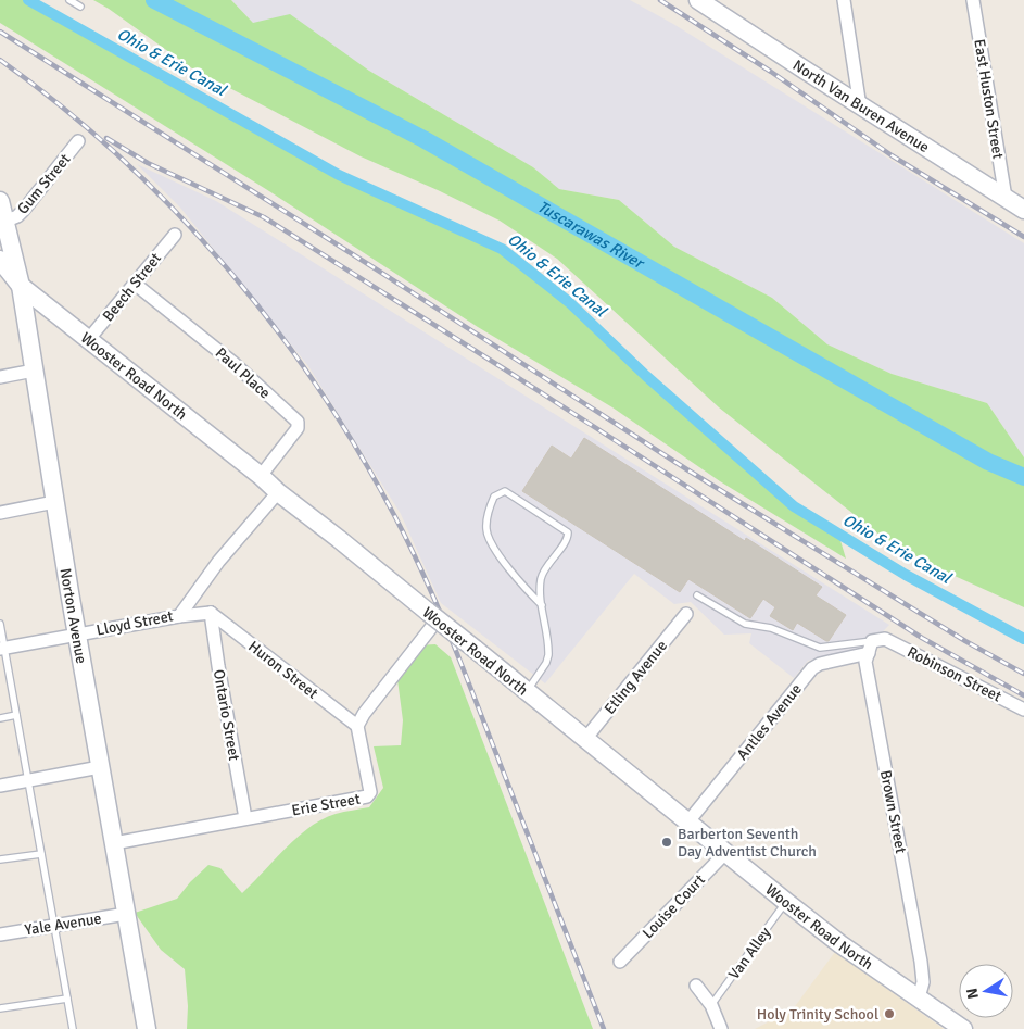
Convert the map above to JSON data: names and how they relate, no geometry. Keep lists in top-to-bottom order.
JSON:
{
  "streets": {
    "main road": ["North Van Buren Avenue", "Wooster Road North", "Norton Avenue"],
    "street": [
      "East Huston Street",
      "Gum Street",
      "Beech Street",
      "Paul Place",
      "Lloyd Street",
      "Huron Street",
      "Robinson Street",
      "Etling Avenue",
      "Ontario Street",
      "Antles Avenue",
      "Erie Street",
      "Brown Street",
      "Louise Court",
      "Yale Avenue"
    ],
    "lane": ["Van Alley"]
  },
  "crossings": [
    ["East Huston Street", "North Van Buren Avenue"],
    ["Gum Street", "Norton Avenue"],
    ["Beech Street", "Paul Place"],
    ["Beech Street", "Wooster Road North"],
    ["Paul Place", "Wooster Road North"],
    ["Wooster Road North", "Norton Avenue"],
    ["Wooster Road North", "Lloyd Street"],
    ["Wooster Road North", "Etling Avenue"],
    ["Wooster Road North", "Antles Avenue"],
    ["Wooster Road North", "Brown Street"],
    ["Wooster Road North", "Louise Court"],
    ["Wooster Road North", "Van Alley"],
    ["Norton Avenue", "Lloyd Street"],
    ["Norton Avenue", "Erie Street"],
    ["Norton Avenue", "Yale Avenue"],
    ["Huron Street", "Ontario Street"],
    ["Huron Street", "Erie Street"],
    ["Robinson Street", "Antles Avenue"],
    ["Robinson Street", "Brown Street"],
    ["Ontario Street", "Erie Street"],
    ["Antles Avenue", "Brown Street"]
  ],
  "water": ["Ohio & Erie Canal", "Tuscarawas River"],
  "places": ["Barberton Seventh Day Adventist Church", "Holy Trinity School"],
  "north": "left"
}
